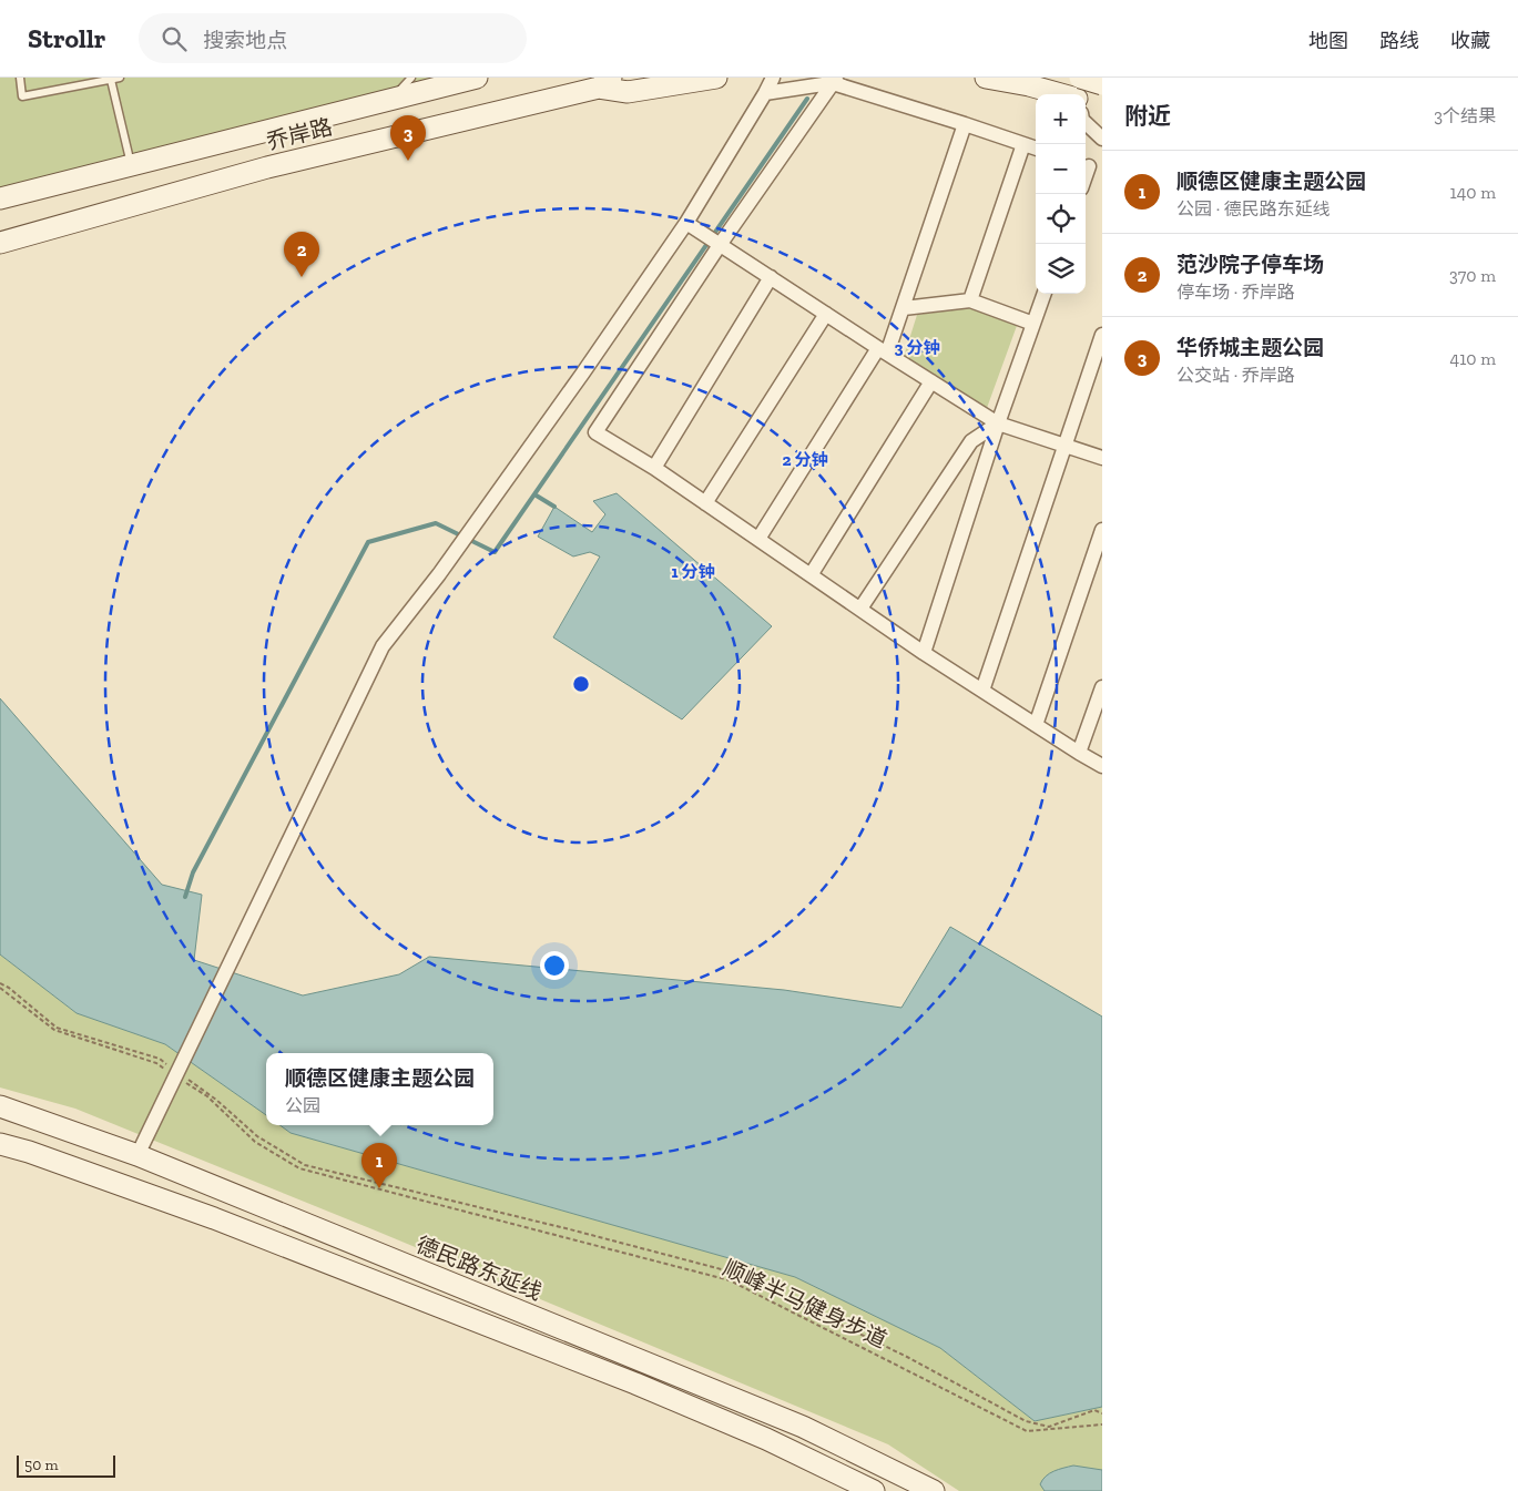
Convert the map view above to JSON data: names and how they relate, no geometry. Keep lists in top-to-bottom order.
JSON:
{
  "streets": {
    "main road": ["乔岸路", "德民路东延线"],
    "path": ["顺峰半马健身步道"]
  },
  "scale_bar": "50 m",
  "page": {
    "header": "Strollr",
    "search": "搜索地点",
    "nav": ["地图", "路线", "收藏"],
    "heading": ["附近", "3个结果"],
    "map_buttons": ["+", "−"],
    "pins": ["3", "2", "1"],
    "list": [
      {
        "mark": "1",
        "name": "顺德区健康主题公园",
        "note": "公园 · 德民路东延线",
        "value": "140 m"
      },
      {
        "mark": "2",
        "name": "范沙院子停车场",
        "note": "停车场 · 乔岸路",
        "value": "370 m"
      },
      {
        "mark": "3",
        "name": "华侨城主题公园",
        "note": "公交站 · 乔岸路",
        "value": "410 m"
      }
    ],
    "popup": ["顺德区健康主题公园", "公园"],
    "scale": "50 m"
  },
  "rings": ["3 分钟", "2 分钟", "1 分钟"]
}
